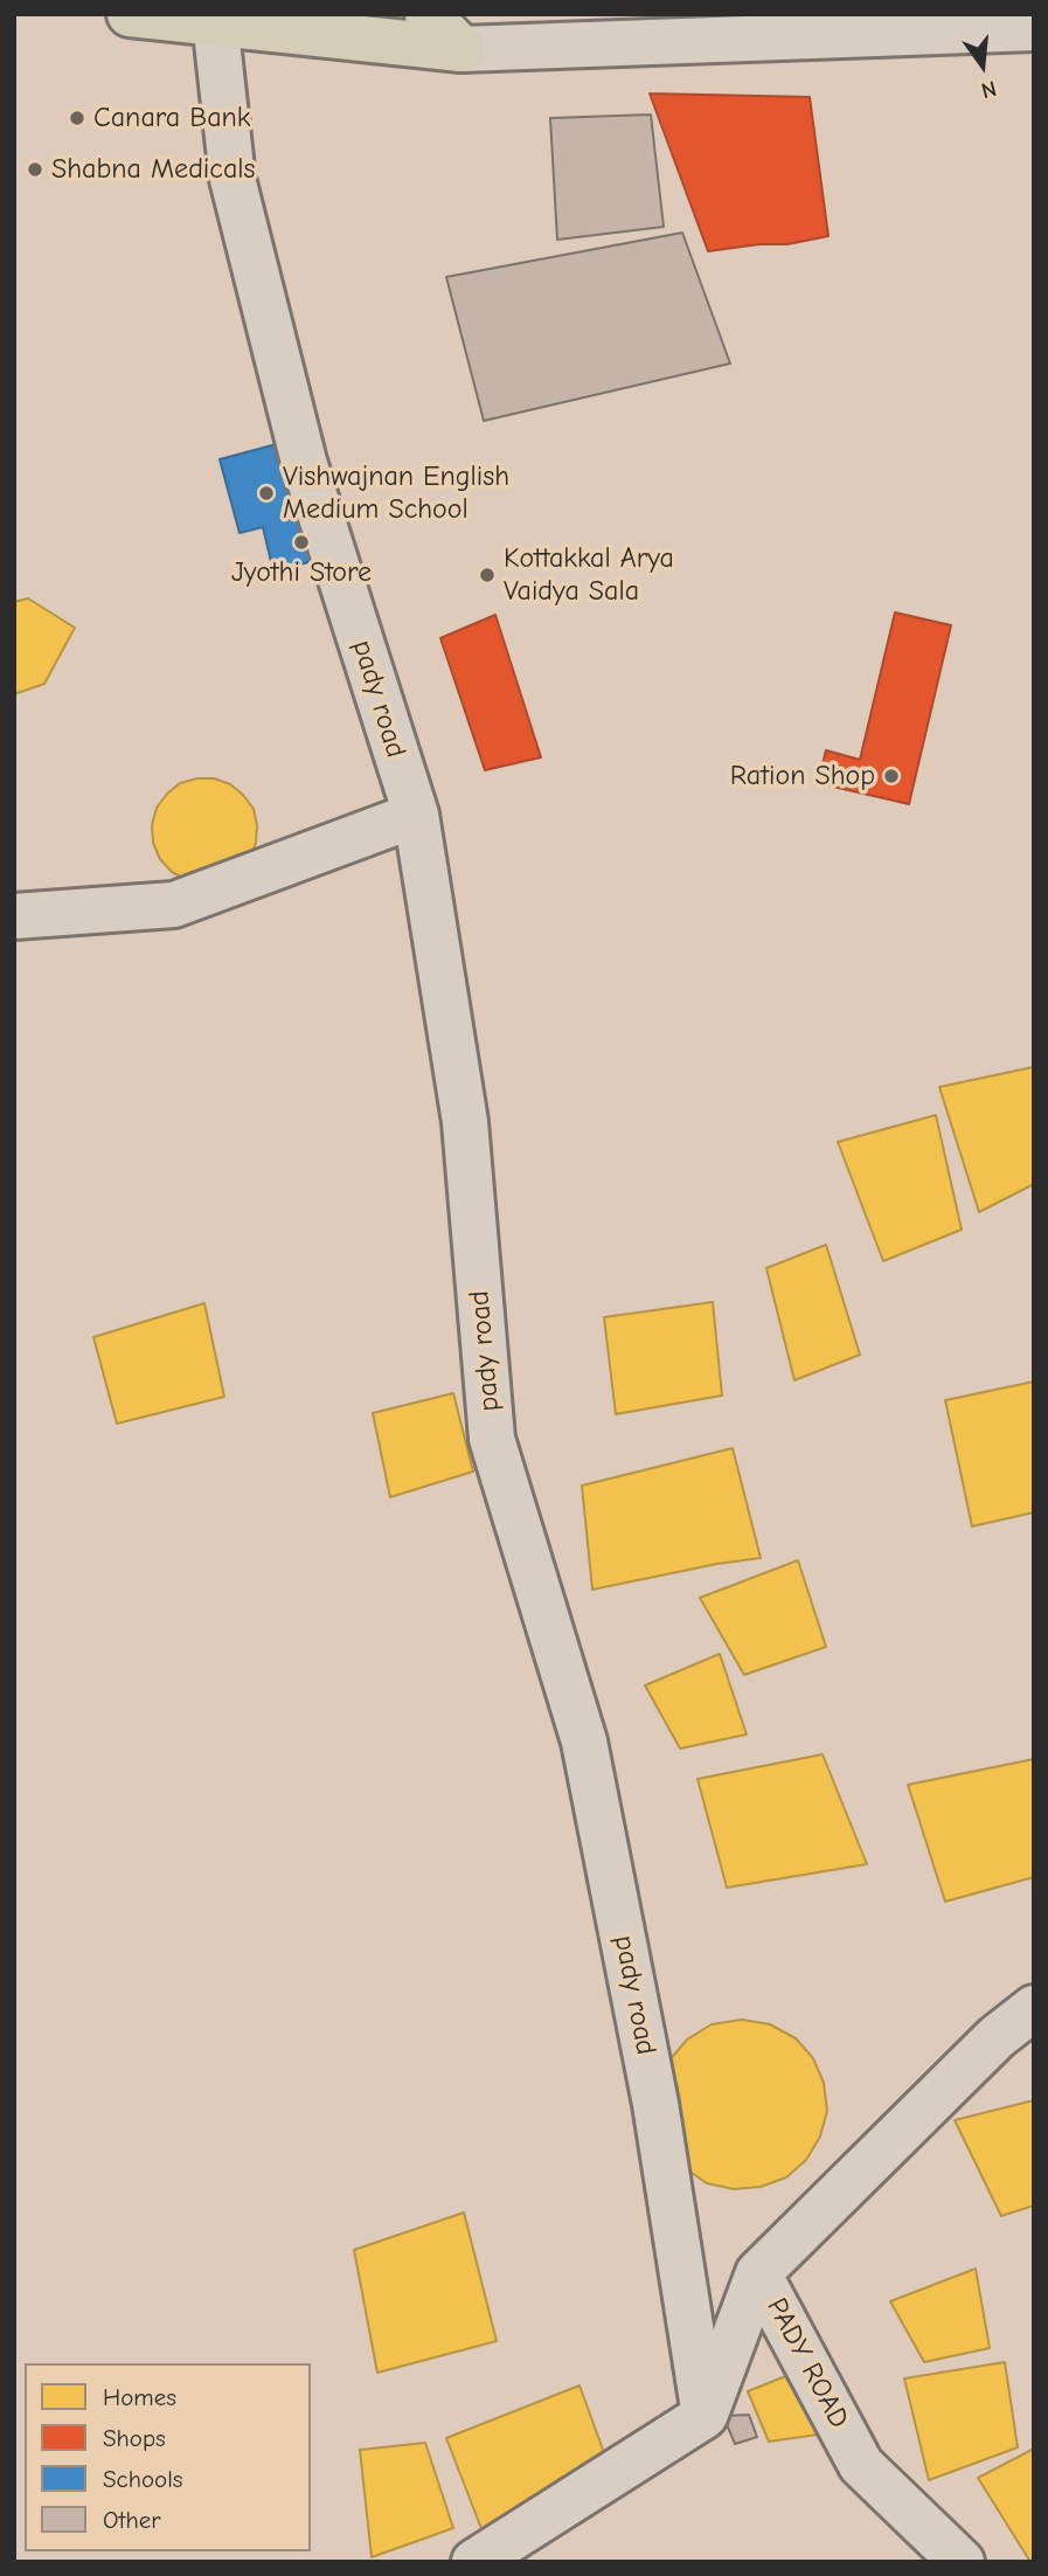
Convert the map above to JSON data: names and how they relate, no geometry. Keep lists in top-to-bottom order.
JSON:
{
  "streets": {
    "street": ["pady road", "PADY ROAD"]
  },
  "crossings": [
    ["pady road", "PADY ROAD"]
  ],
  "places": [
    "Canara Bank",
    "Shabna Medicals",
    "Vishwajnan English Medium School",
    "Jyothi Store",
    "Kottakkal Arya Vaidya Sala",
    "Ration Shop"
  ],
  "legend": [
    "Homes",
    "Shops",
    "Schools",
    "Other"
  ],
  "north": "bottom"
}
